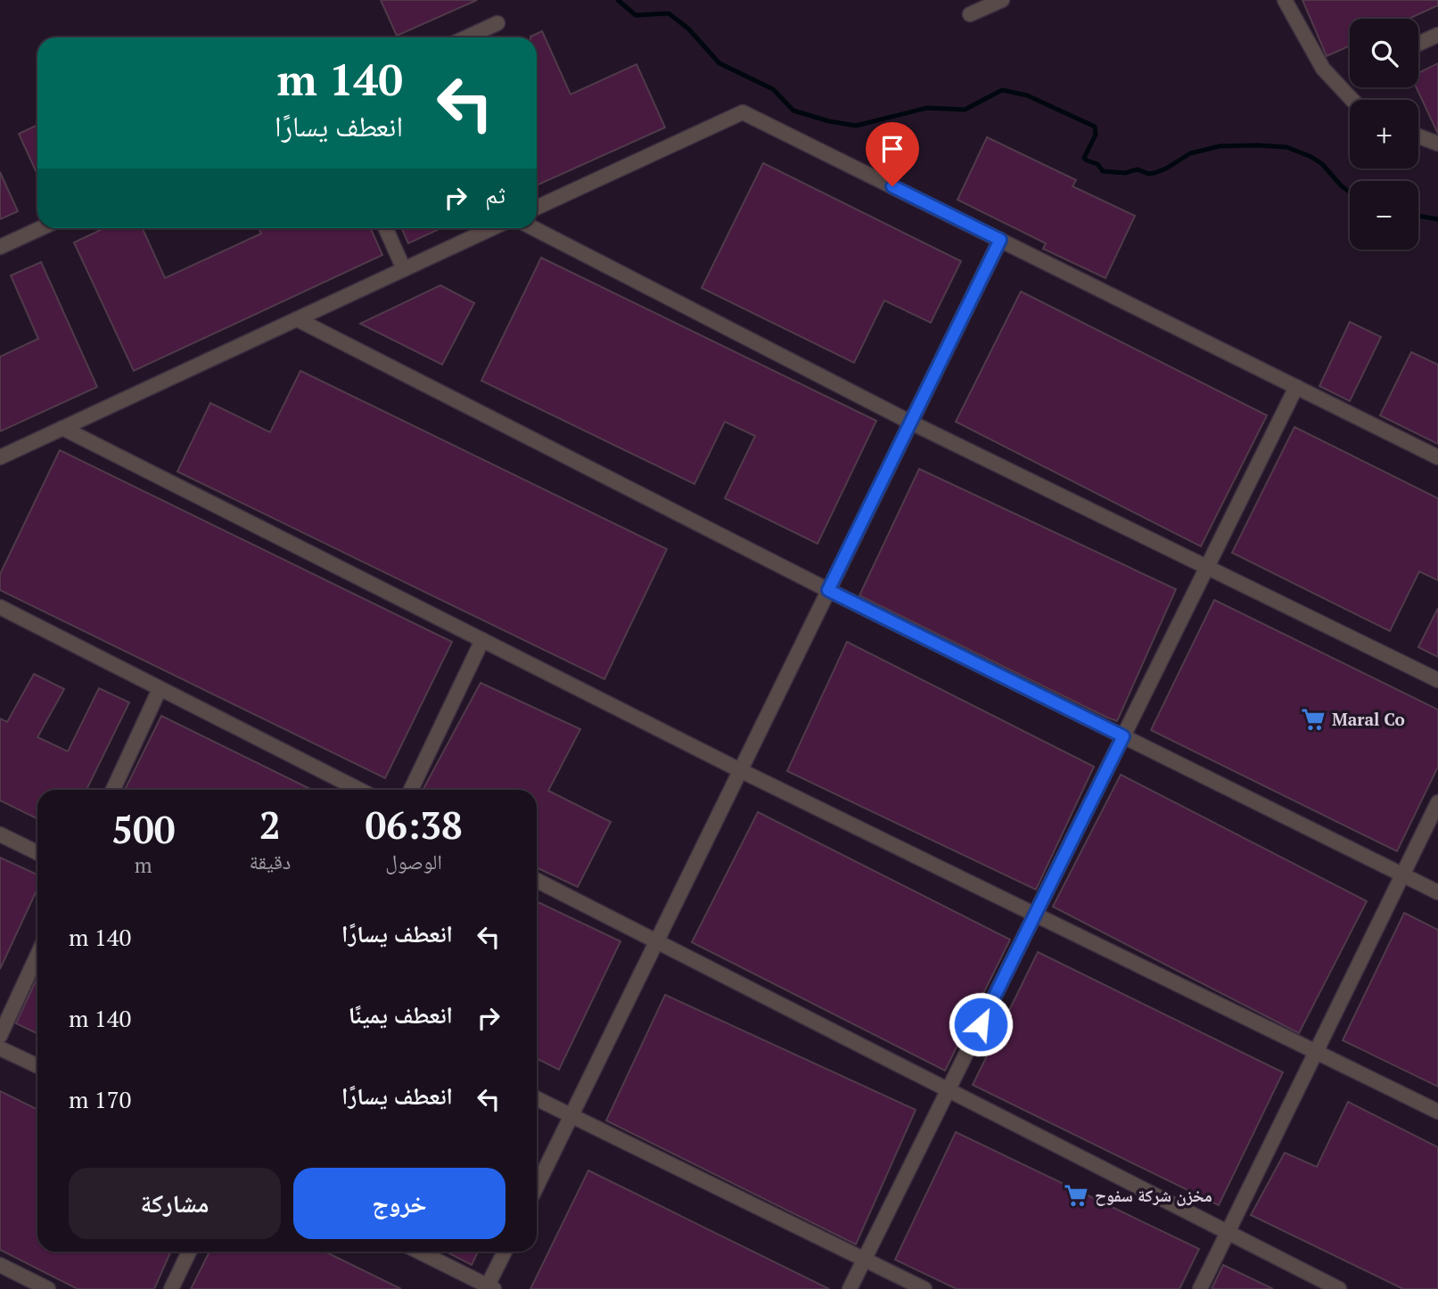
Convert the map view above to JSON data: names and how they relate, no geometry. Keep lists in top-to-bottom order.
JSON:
{
  "places": {
    "supermarket": ["Maral Co", "مخزن شركة سفوح"]
  },
  "page": {
    "map_buttons": ["+", "−"],
    "turn": ["140 m", "انعطف يسارًا"],
    "then": "ثم",
    "eta": [
      "06:38",
      "الوصول",
      "2",
      "دقيقة",
      "500",
      "m"
    ],
    "list": [
      {
        "name": "انعطف يسارًا",
        "value": "140 m"
      },
      {
        "name": "انعطف يمينًا",
        "value": "140 m"
      },
      {
        "name": "انعطف يسارًا",
        "value": "170 m"
      }
    ],
    "buttons": ["خروج", "مشاركة"]
  }
}
